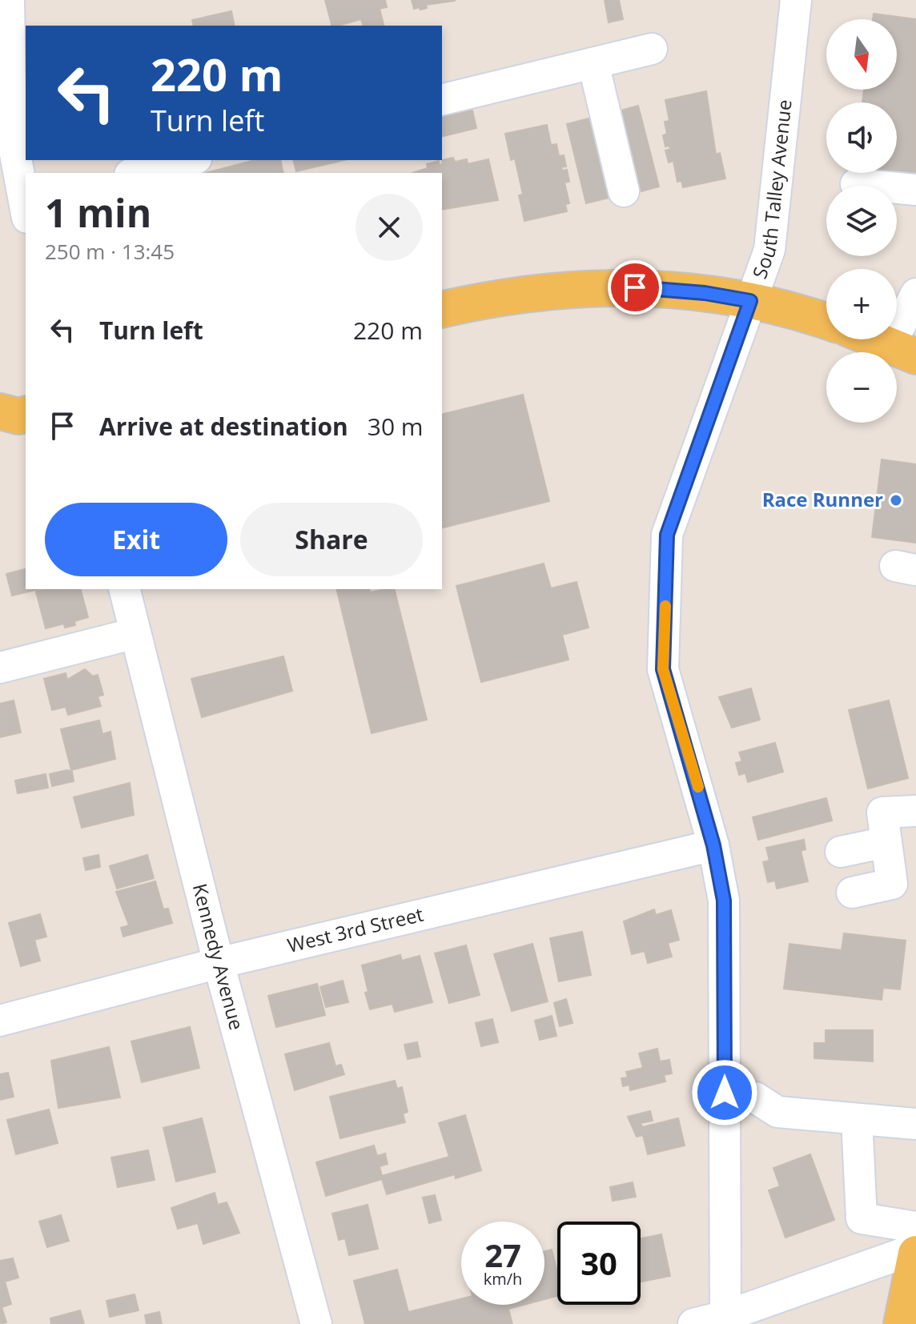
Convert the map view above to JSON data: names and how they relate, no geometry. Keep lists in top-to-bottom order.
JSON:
{
  "streets": {
    "street": ["South Talley Avenue", "West 3rd Street", "Kennedy Avenue"]
  },
  "crossings": [
    ["South Talley Avenue", "West 3rd Street"],
    ["West 3rd Street", "Kennedy Avenue"]
  ],
  "places": ["Race Runner"],
  "north": "bottom",
  "page": {
    "map_buttons": ["+", "−"],
    "turn": ["220 m", "Turn left"],
    "heading": ["1 min", "250 m · 13:45"],
    "list": [
      {
        "name": "Turn left",
        "value": "220 m"
      },
      {
        "name": "Arrive at destination",
        "value": "30 m"
      }
    ],
    "buttons": ["Exit", "Share"],
    "speed": "27 km/h",
    "limit": "30"
  }
}
